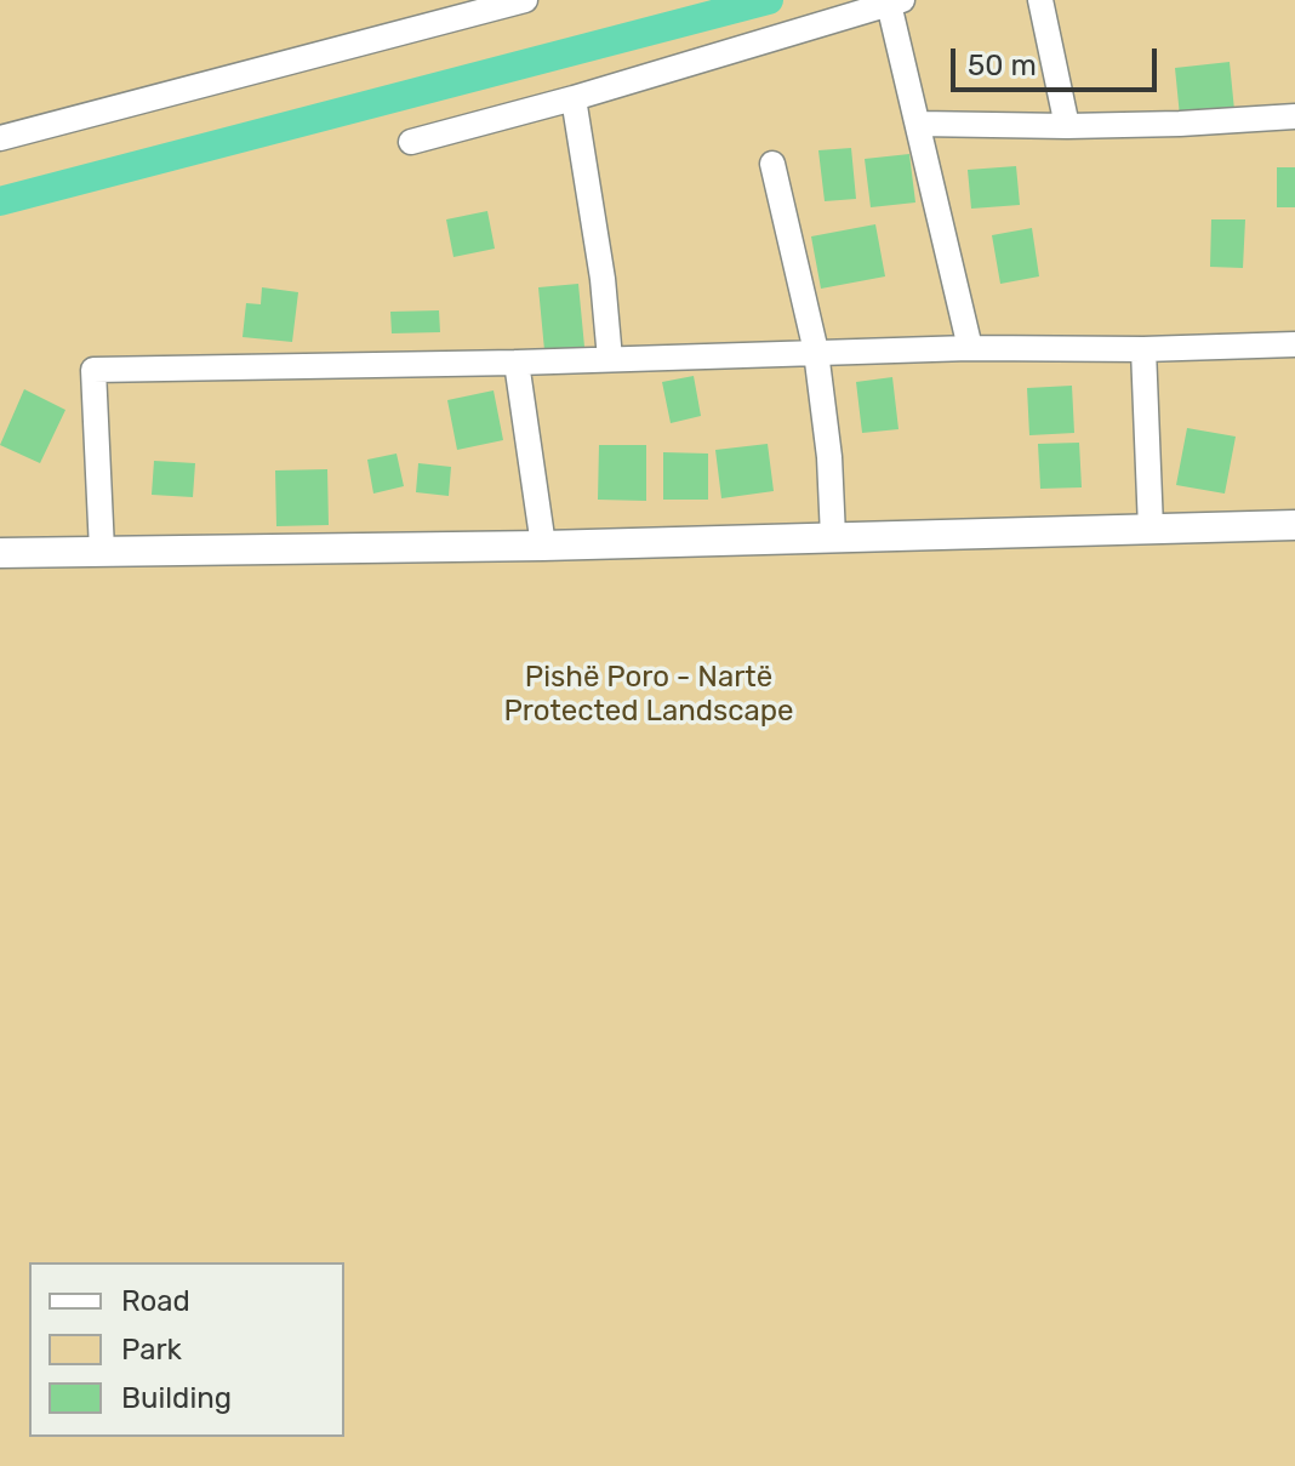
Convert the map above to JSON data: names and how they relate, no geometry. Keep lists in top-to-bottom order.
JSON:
{
  "parks": ["Pishë Poro - Nartë Protected Landscape"],
  "legend": ["Road", "Park", "Building"],
  "scale_bar": "50 m"
}
